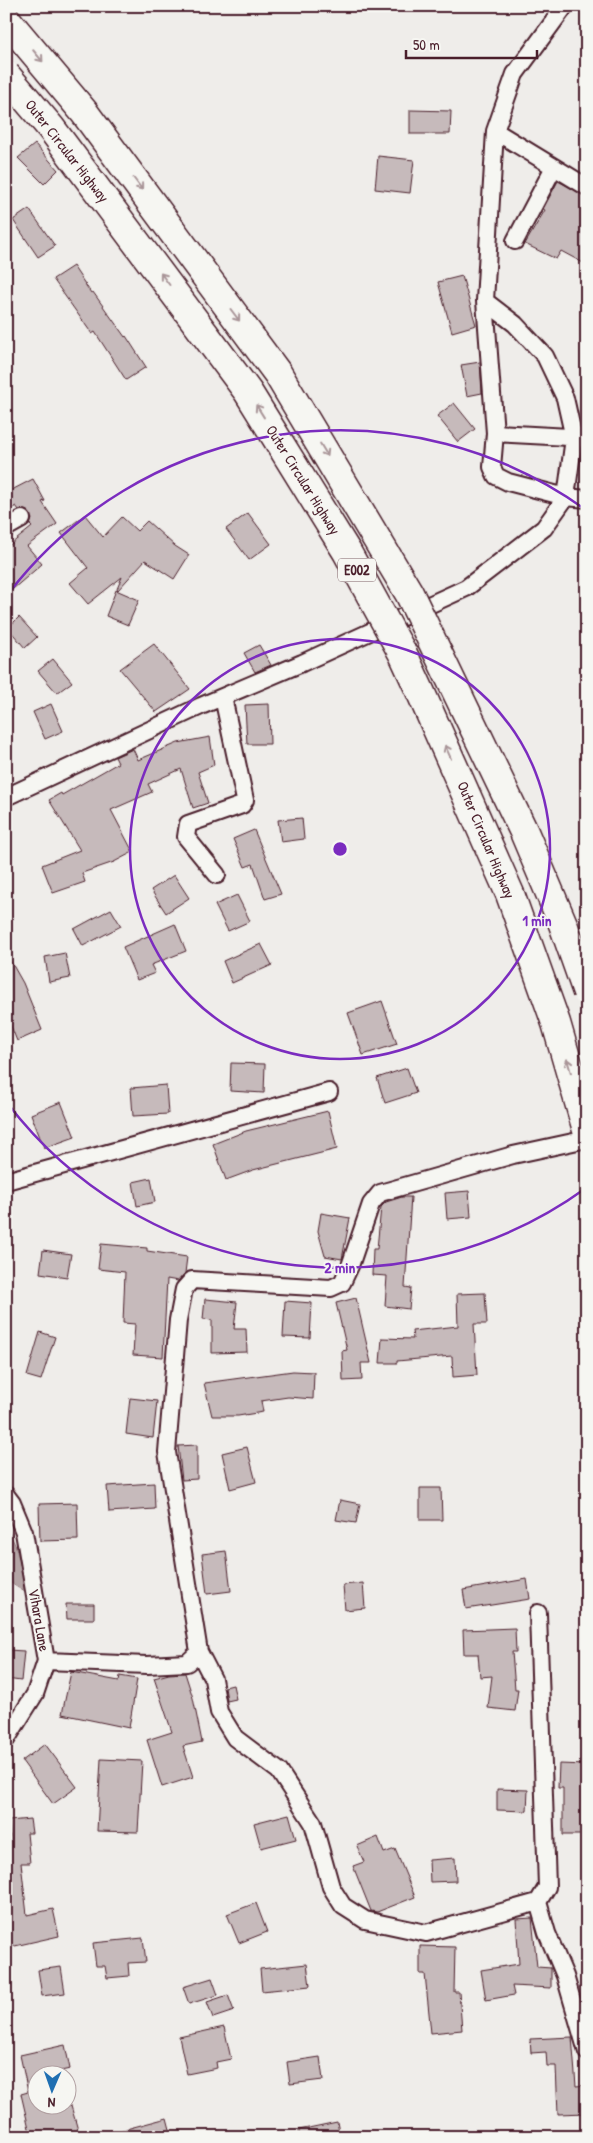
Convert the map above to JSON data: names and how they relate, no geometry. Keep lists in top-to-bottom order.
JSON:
{
  "streets": {
    "highway": ["Outer Circular Highway", "E002"],
    "street": ["Vihara Lane"]
  },
  "scale_bar": "50 m",
  "north": "bottom",
  "rings": ["1 min", "2 min"]
}
